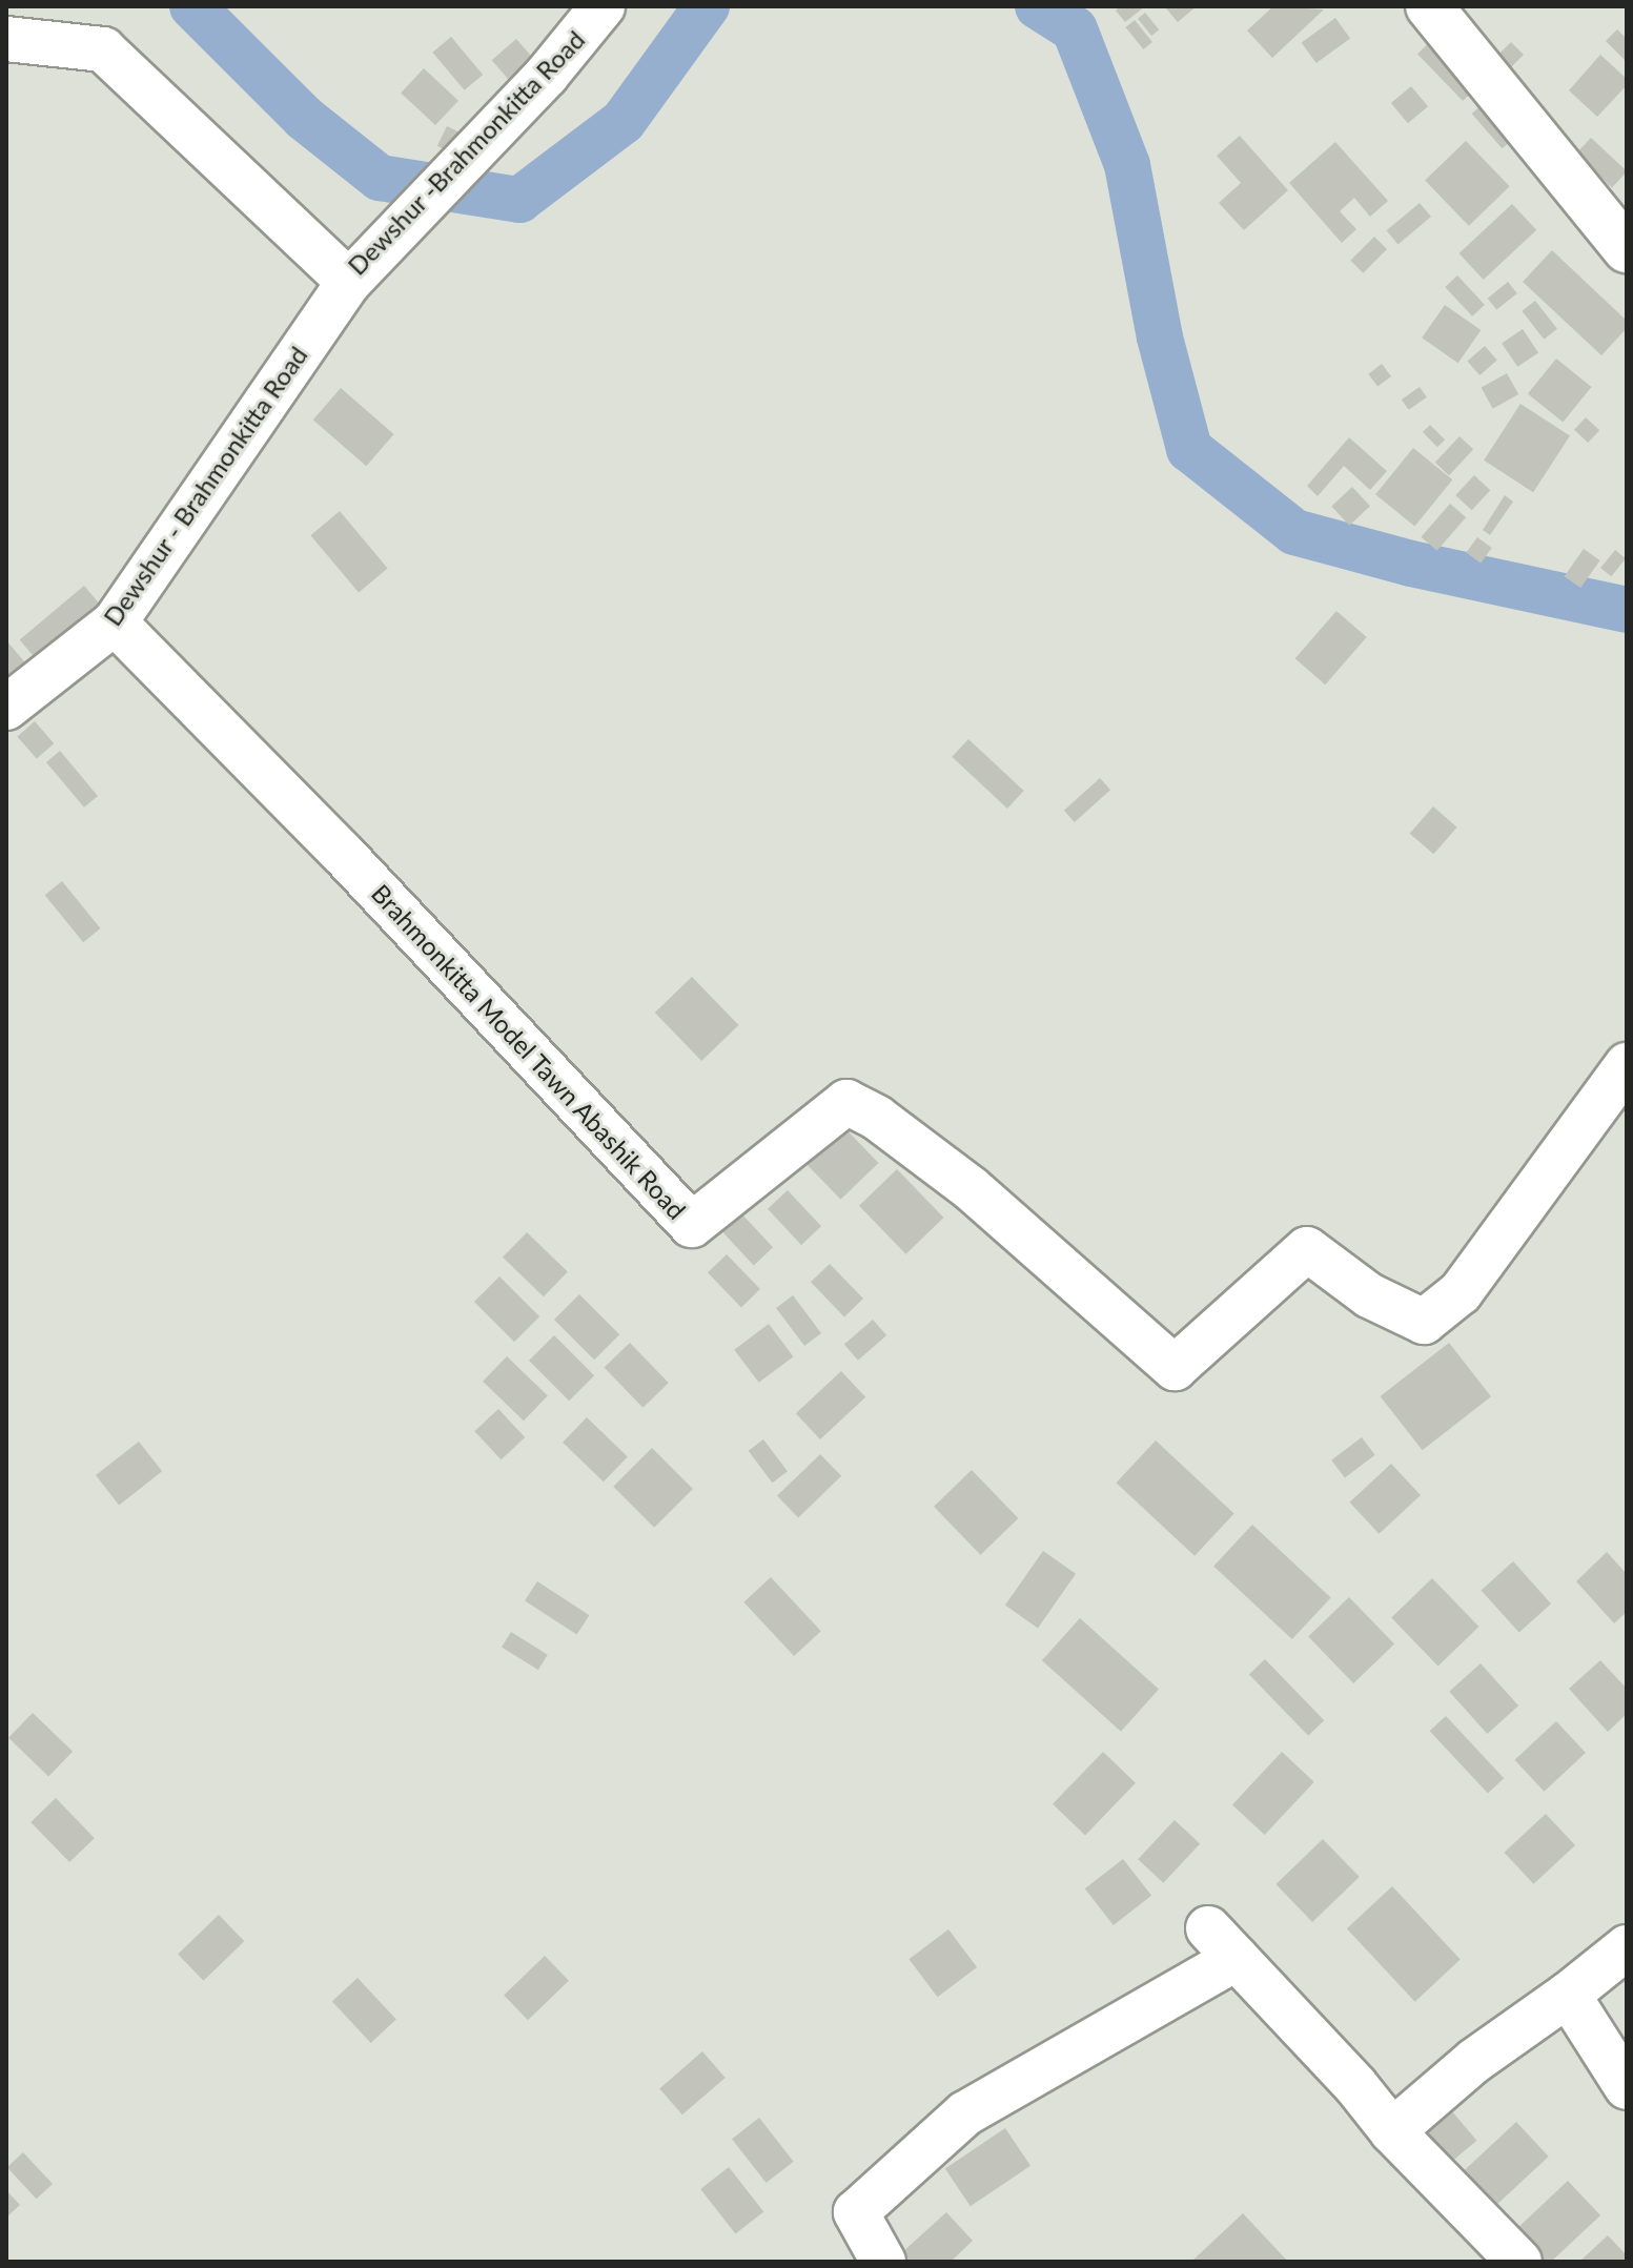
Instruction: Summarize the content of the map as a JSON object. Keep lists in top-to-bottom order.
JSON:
{
  "streets": {
    "street": ["Dewshur -Brahmonkitta Road", "Dewshur - Brahmonkitta Road", "Brahmonkitta Model Tawn Abashik Road"]
  },
  "crossings": [
    ["Dewshur -Brahmonkitta Road", "Dewshur - Brahmonkitta Road"],
    ["Dewshur - Brahmonkitta Road", "Brahmonkitta Model Tawn Abashik Road"]
  ]
}
